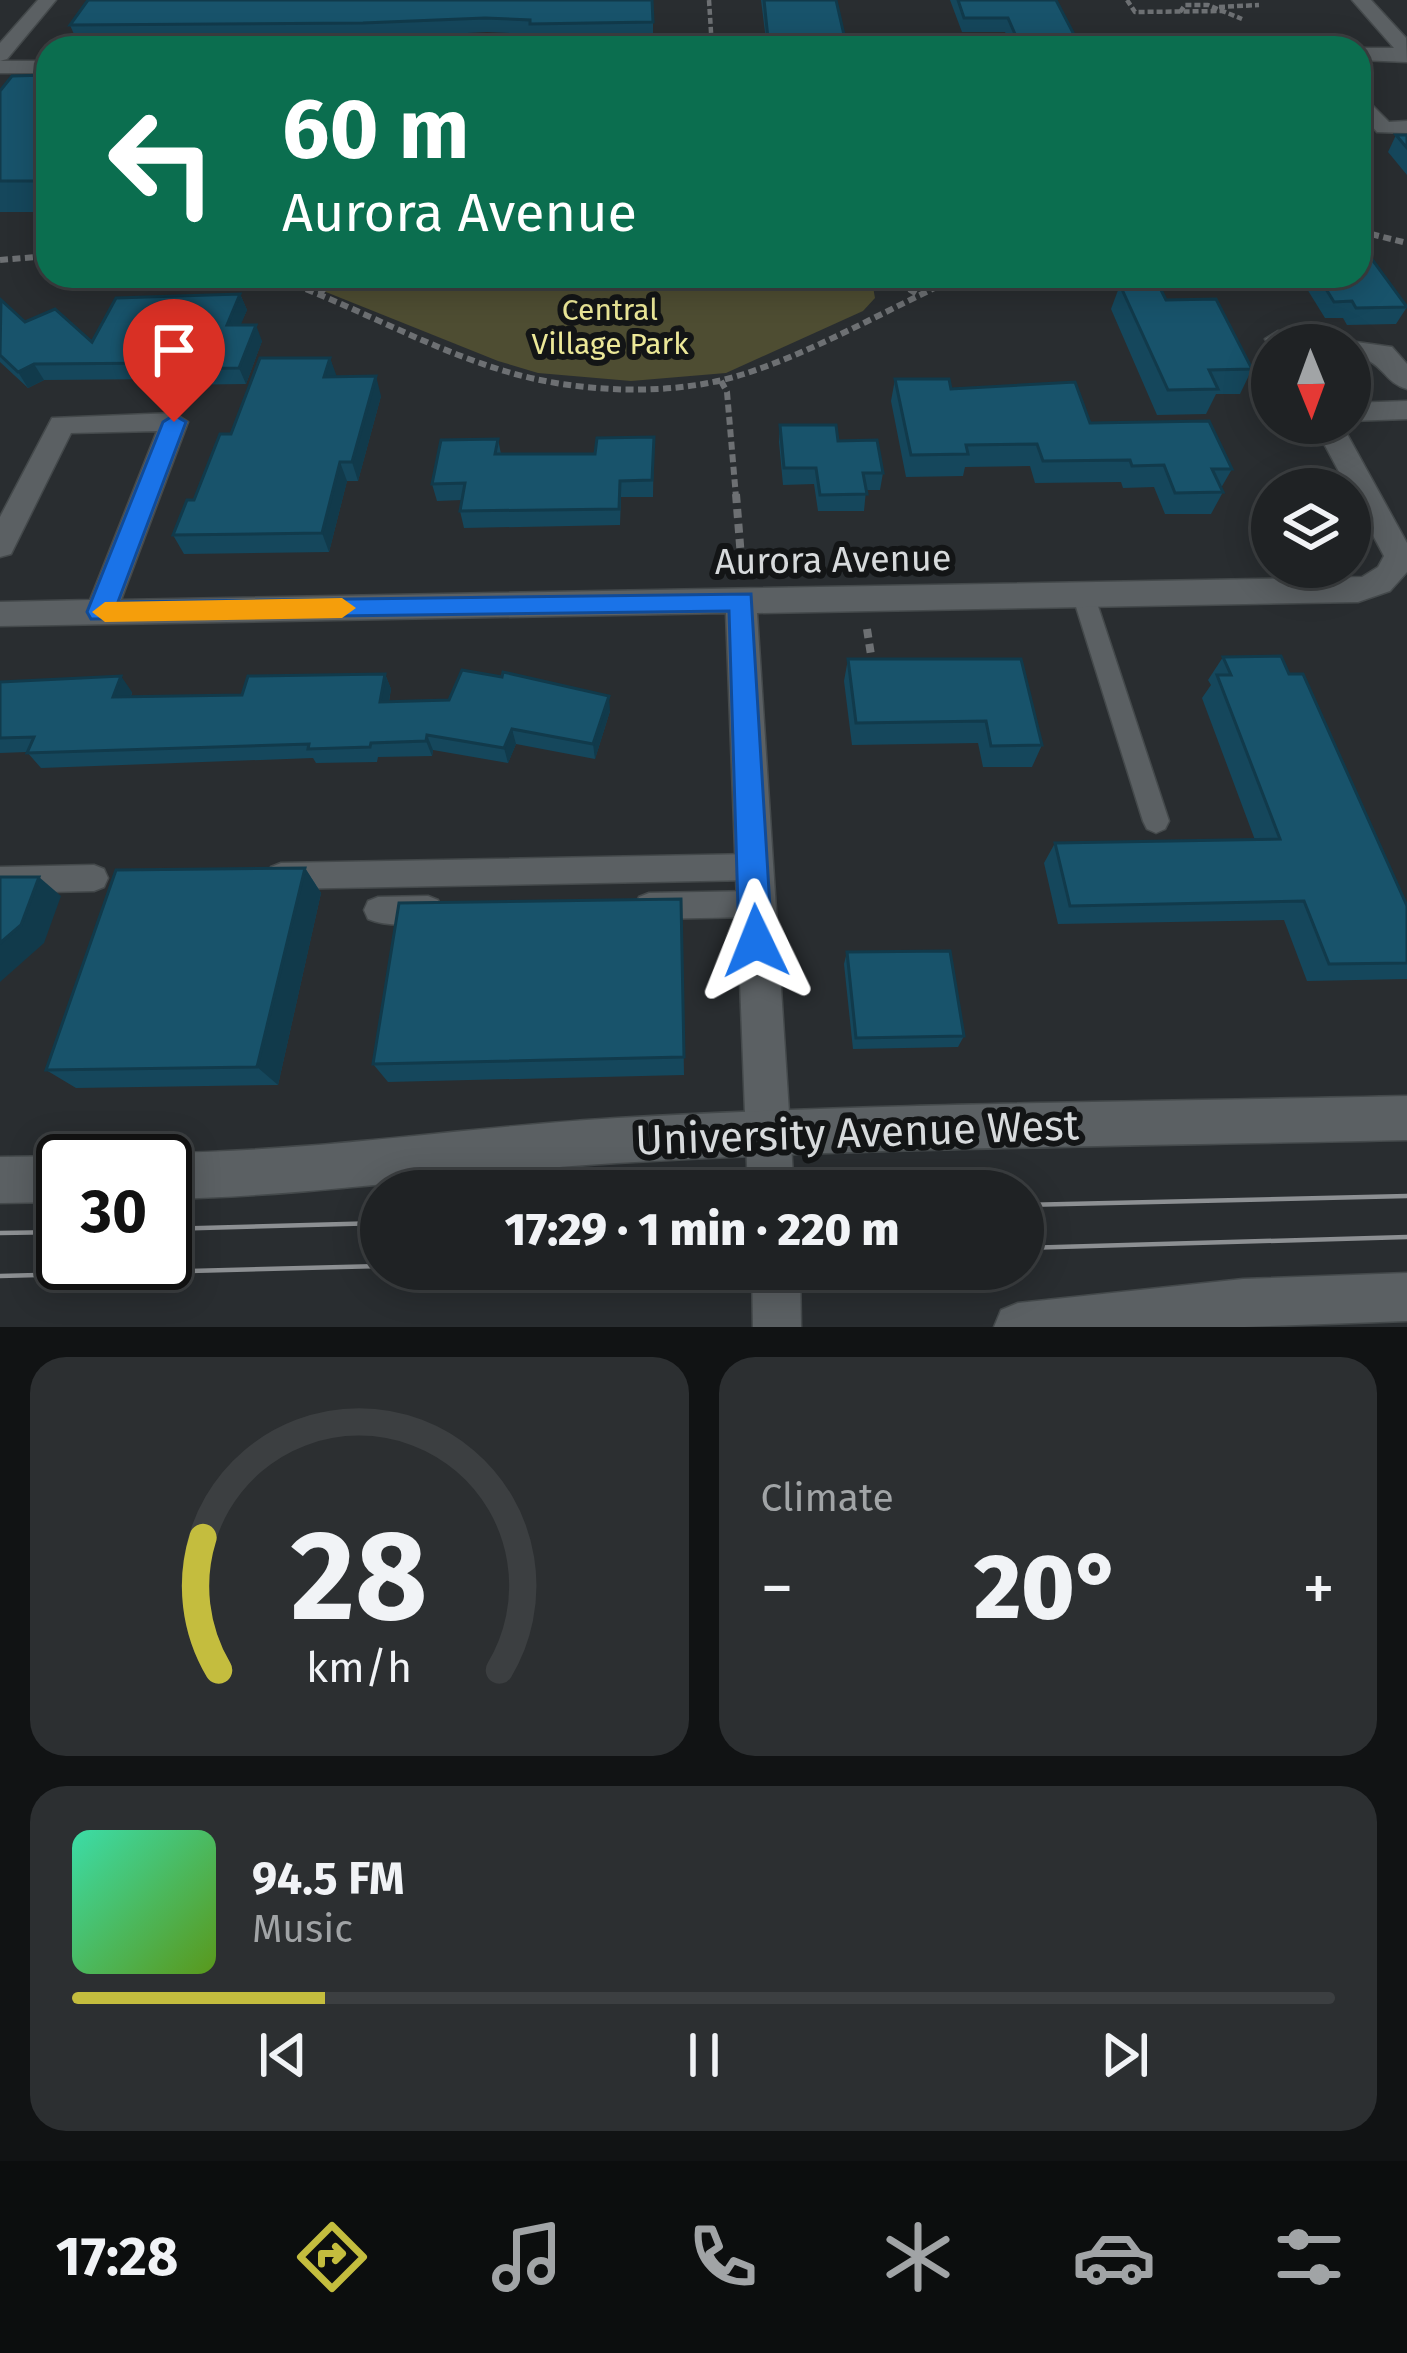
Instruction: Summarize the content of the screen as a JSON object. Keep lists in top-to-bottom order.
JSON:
{
  "streets": {
    "street": ["Aurora Avenue", "University Avenue West"]
  },
  "parks": ["Central Village Park"],
  "north": "bottom",
  "page": {
    "turn": ["60 m", "Aurora Avenue"],
    "limit": "30",
    "trip": "17:29 · 1 min · 220 m",
    "tile": "Climate",
    "heat": ["−", "20°", "+"],
    "song": ["94.5 FM", "Music"],
    "tabs": "17:28",
    "gauge": ["28", "km/h"]
  }
}
